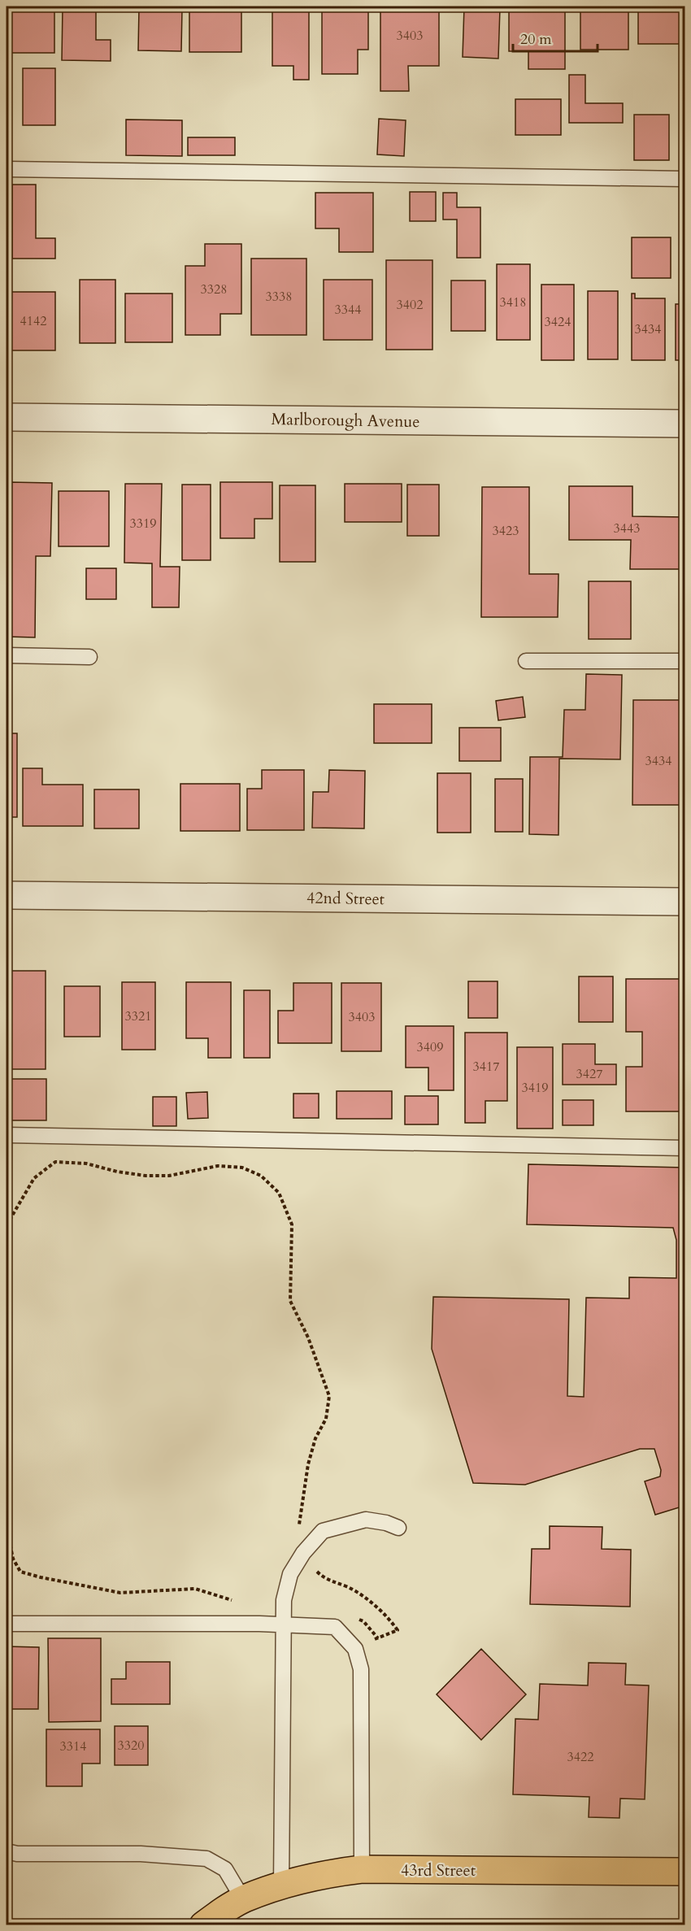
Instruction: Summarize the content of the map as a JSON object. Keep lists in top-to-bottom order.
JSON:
{
  "streets": {
    "main road": ["43rd Street"],
    "street": ["Marlborough Avenue", "42nd Street"]
  },
  "house_numbers": [
    "3403",
    "3328",
    "3338",
    "3418",
    "3402",
    "3344",
    "4142",
    "3424",
    "3434",
    "3319",
    "3443",
    "3423",
    "3434",
    "3321",
    "3403",
    "3409",
    "3417",
    "3427",
    "3419",
    "3320",
    "3314",
    "3422"
  ],
  "scale_bar": "20 m"
}
